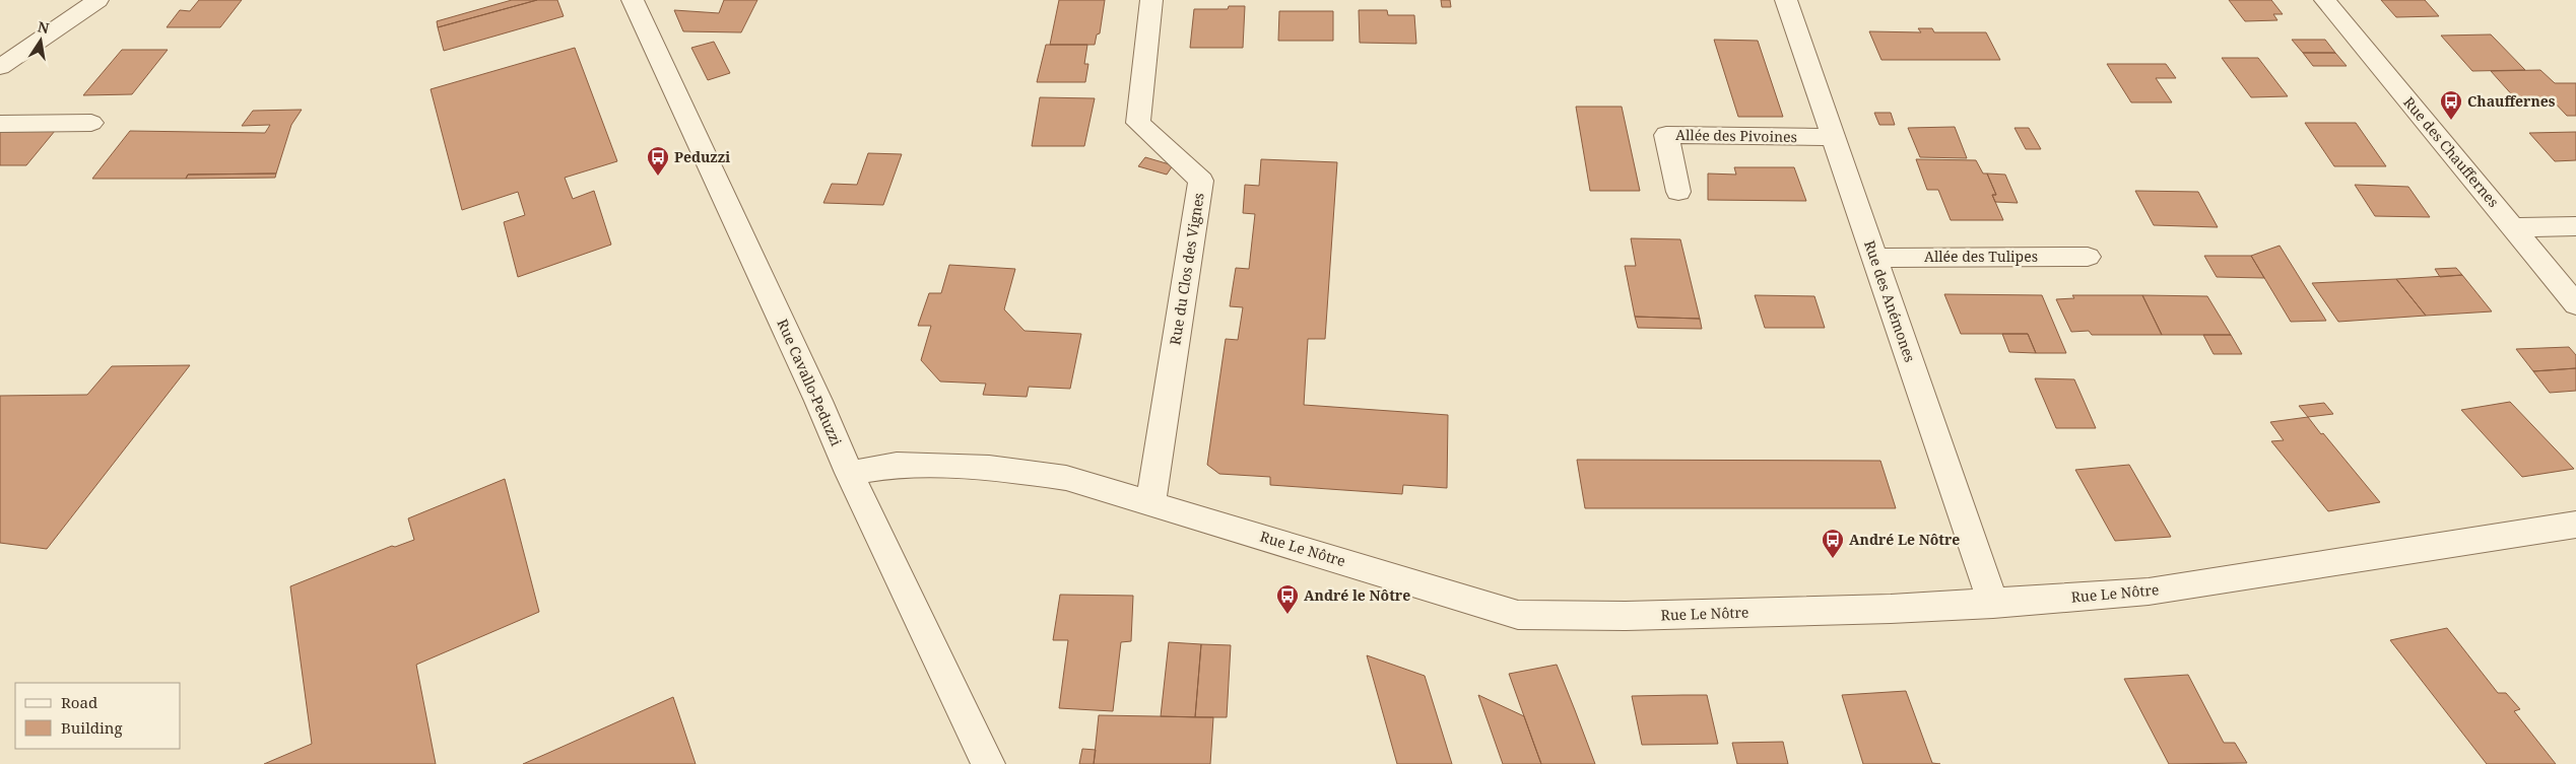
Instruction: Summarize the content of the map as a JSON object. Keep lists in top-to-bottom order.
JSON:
{
  "streets": {
    "street": [
      "Allée des Pivoines",
      "Rue des Chauffernes",
      "Allée des Tulipes",
      "Rue du Clos des Vignes",
      "Rue des Anémones",
      "Rue Cavallo-Peduzzi",
      "Rue Le Nôtre"
    ]
  },
  "crossings": [
    ["Allée des Pivoines", "Rue des Anémones"],
    ["Allée des Tulipes", "Rue des Anémones"],
    ["Rue du Clos des Vignes", "Rue Le Nôtre"],
    ["Rue des Anémones", "Rue Le Nôtre"],
    ["Rue Cavallo-Peduzzi", "Rue Le Nôtre"]
  ],
  "places": {
    "bus stop": [
      "Chauffernes",
      "Peduzzi",
      "André Le Nôtre",
      "André le Nôtre"
    ]
  },
  "legend": ["Road", "Building"],
  "north": "top"
}
